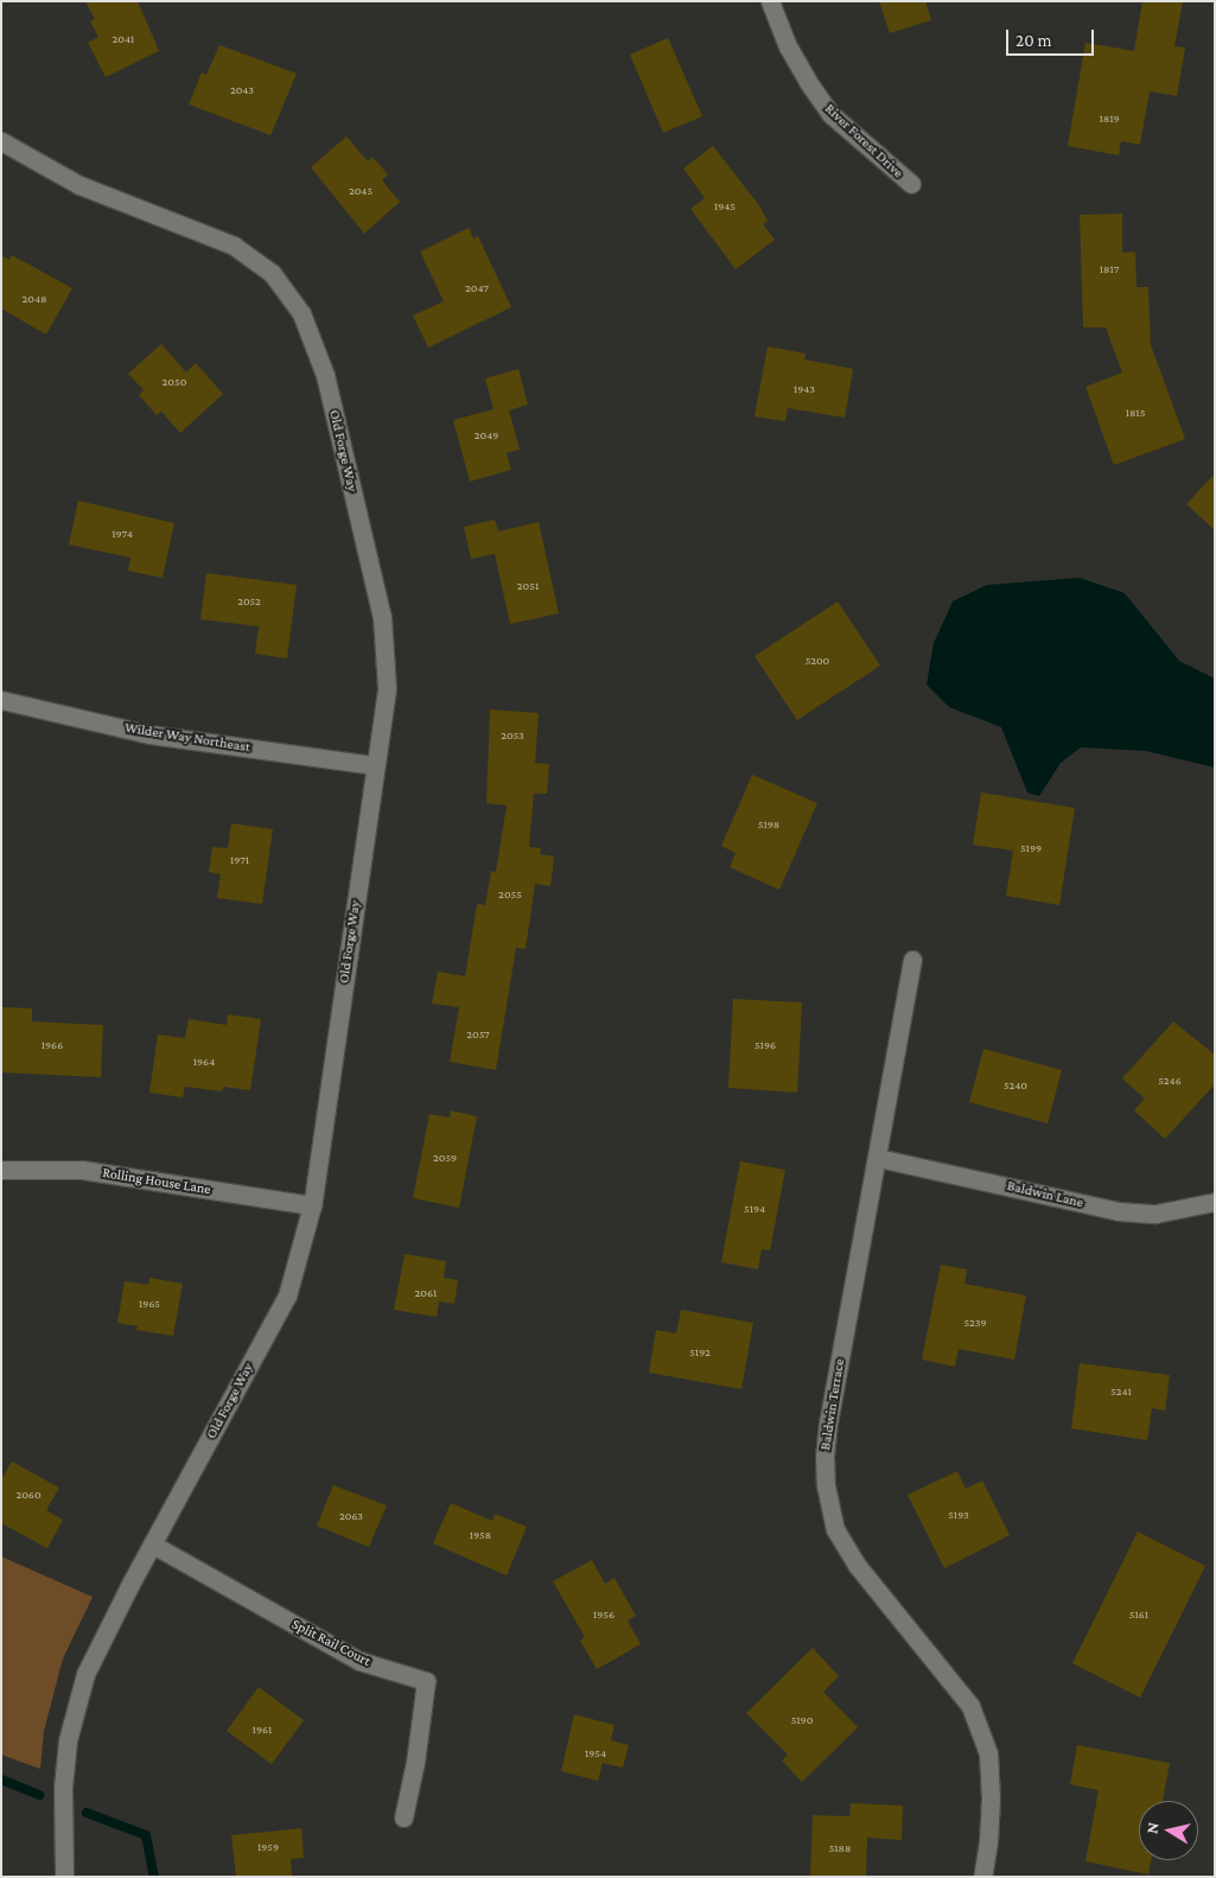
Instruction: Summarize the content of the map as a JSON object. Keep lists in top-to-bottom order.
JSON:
{
  "streets": {
    "street": [
      "River Forest Drive",
      "Old Forge Way",
      "Wilder Way Northeast",
      "Rolling House Lane",
      "Baldwin Lane",
      "Baldwin Terrace",
      "Split Rail Court"
    ]
  },
  "crossings": [
    ["Old Forge Way", "Wilder Way Northeast"],
    ["Old Forge Way", "Rolling House Lane"],
    ["Old Forge Way", "Split Rail Court"],
    ["Baldwin Lane", "Baldwin Terrace"]
  ],
  "house_numbers": [
    "2041",
    "2043",
    "1819",
    "2045",
    "1945",
    "1817",
    "2047",
    "2048",
    "2050",
    "1943",
    "1815",
    "2049",
    "1974",
    "2051",
    "2052",
    "5200",
    "2053",
    "5198",
    "5199",
    "1971",
    "2055",
    "2057",
    "1966",
    "5196",
    "1964",
    "5246",
    "5240",
    "2059",
    "5194",
    "2061",
    "1965",
    "5239",
    "5192",
    "5241",
    "2060",
    "5193",
    "2063",
    "1958",
    "1956",
    "5161",
    "5190",
    "1961",
    "1954",
    "1959",
    "5188"
  ],
  "scale_bar": "20 m",
  "north": "left"
}
